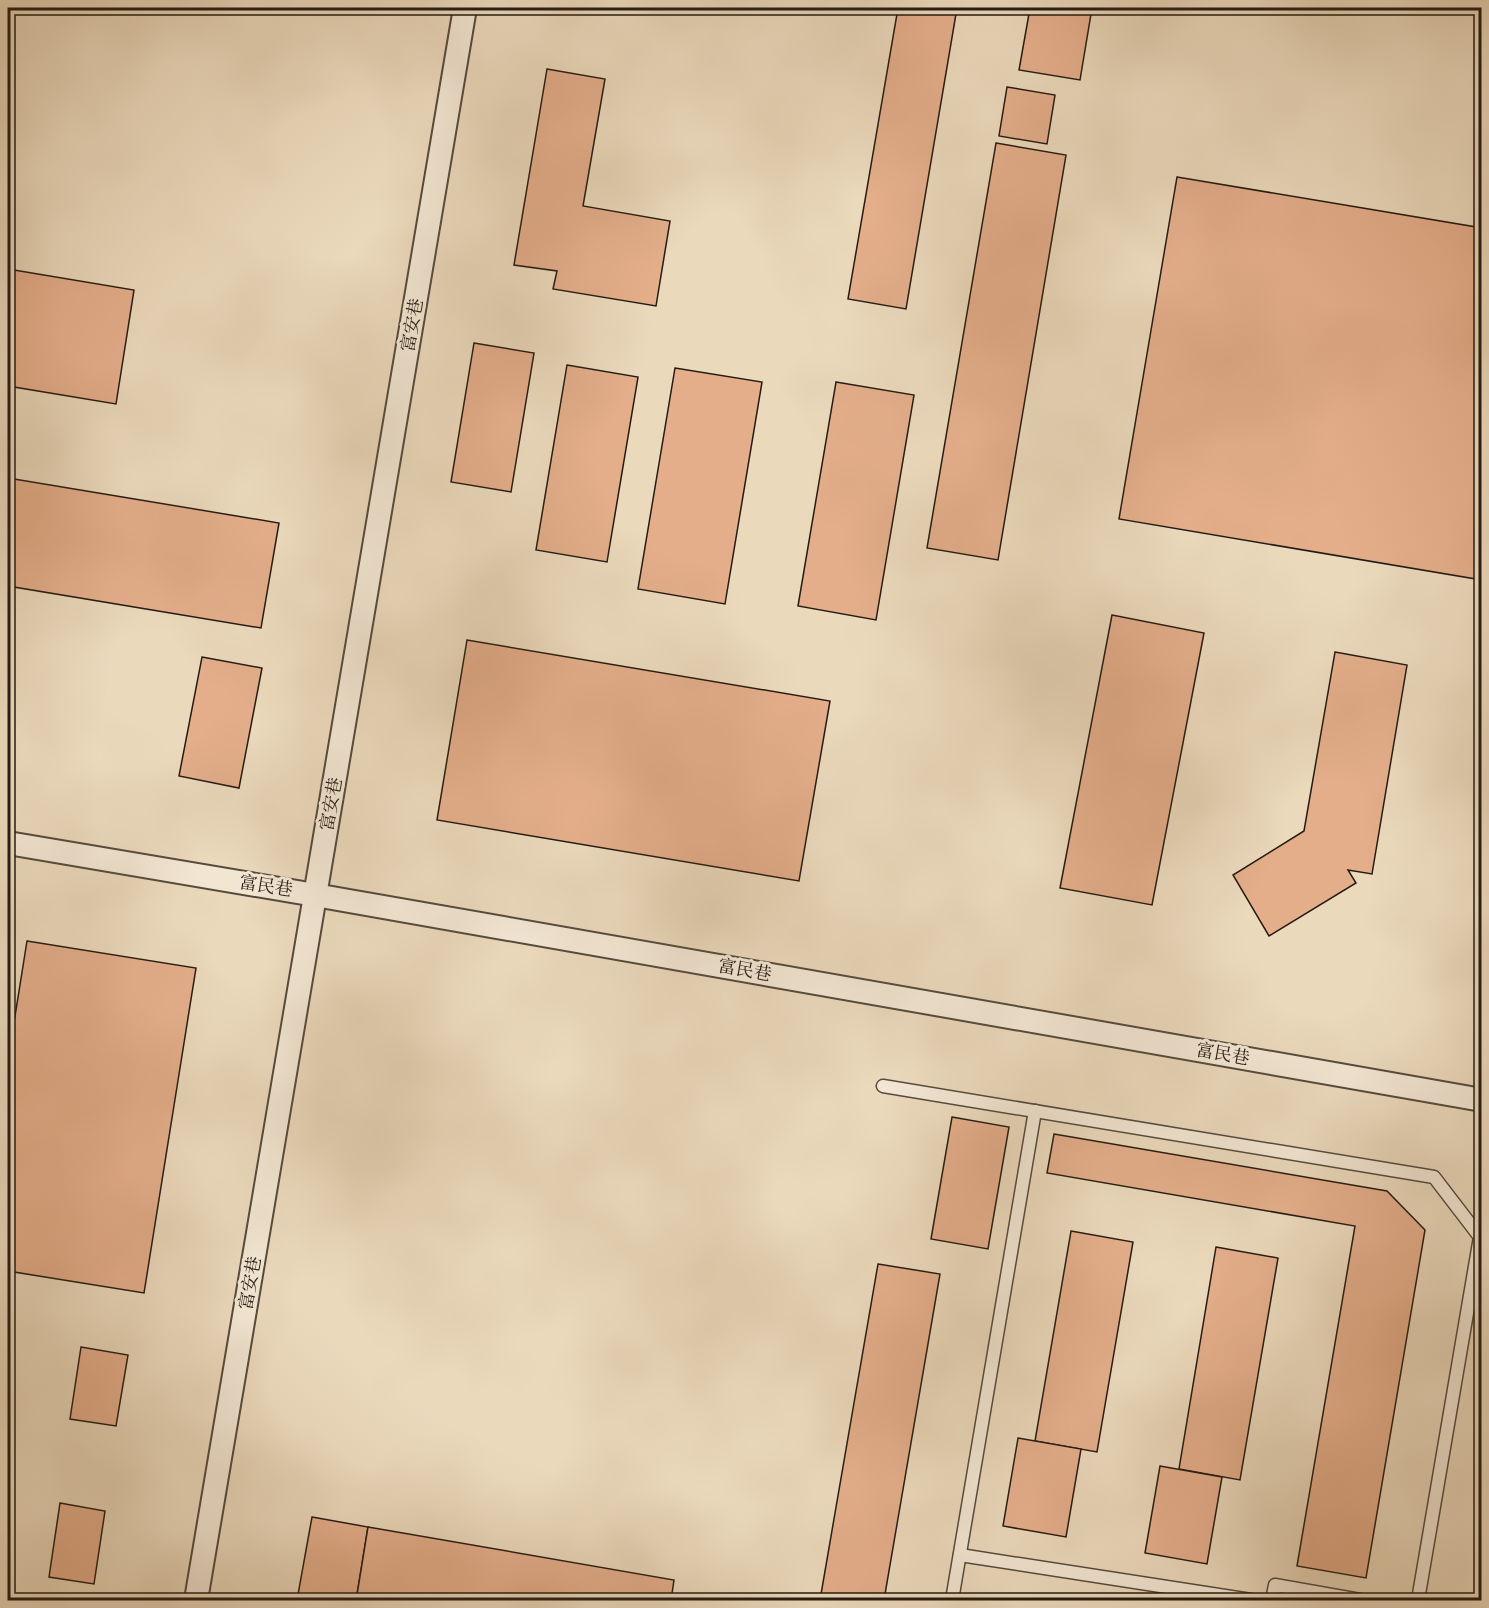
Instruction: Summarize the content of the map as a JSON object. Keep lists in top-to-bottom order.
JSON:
{
  "streets": {
    "street": ["富安巷", "富民巷"]
  },
  "crossings": [
    ["富安巷", "富民巷"]
  ]
}
